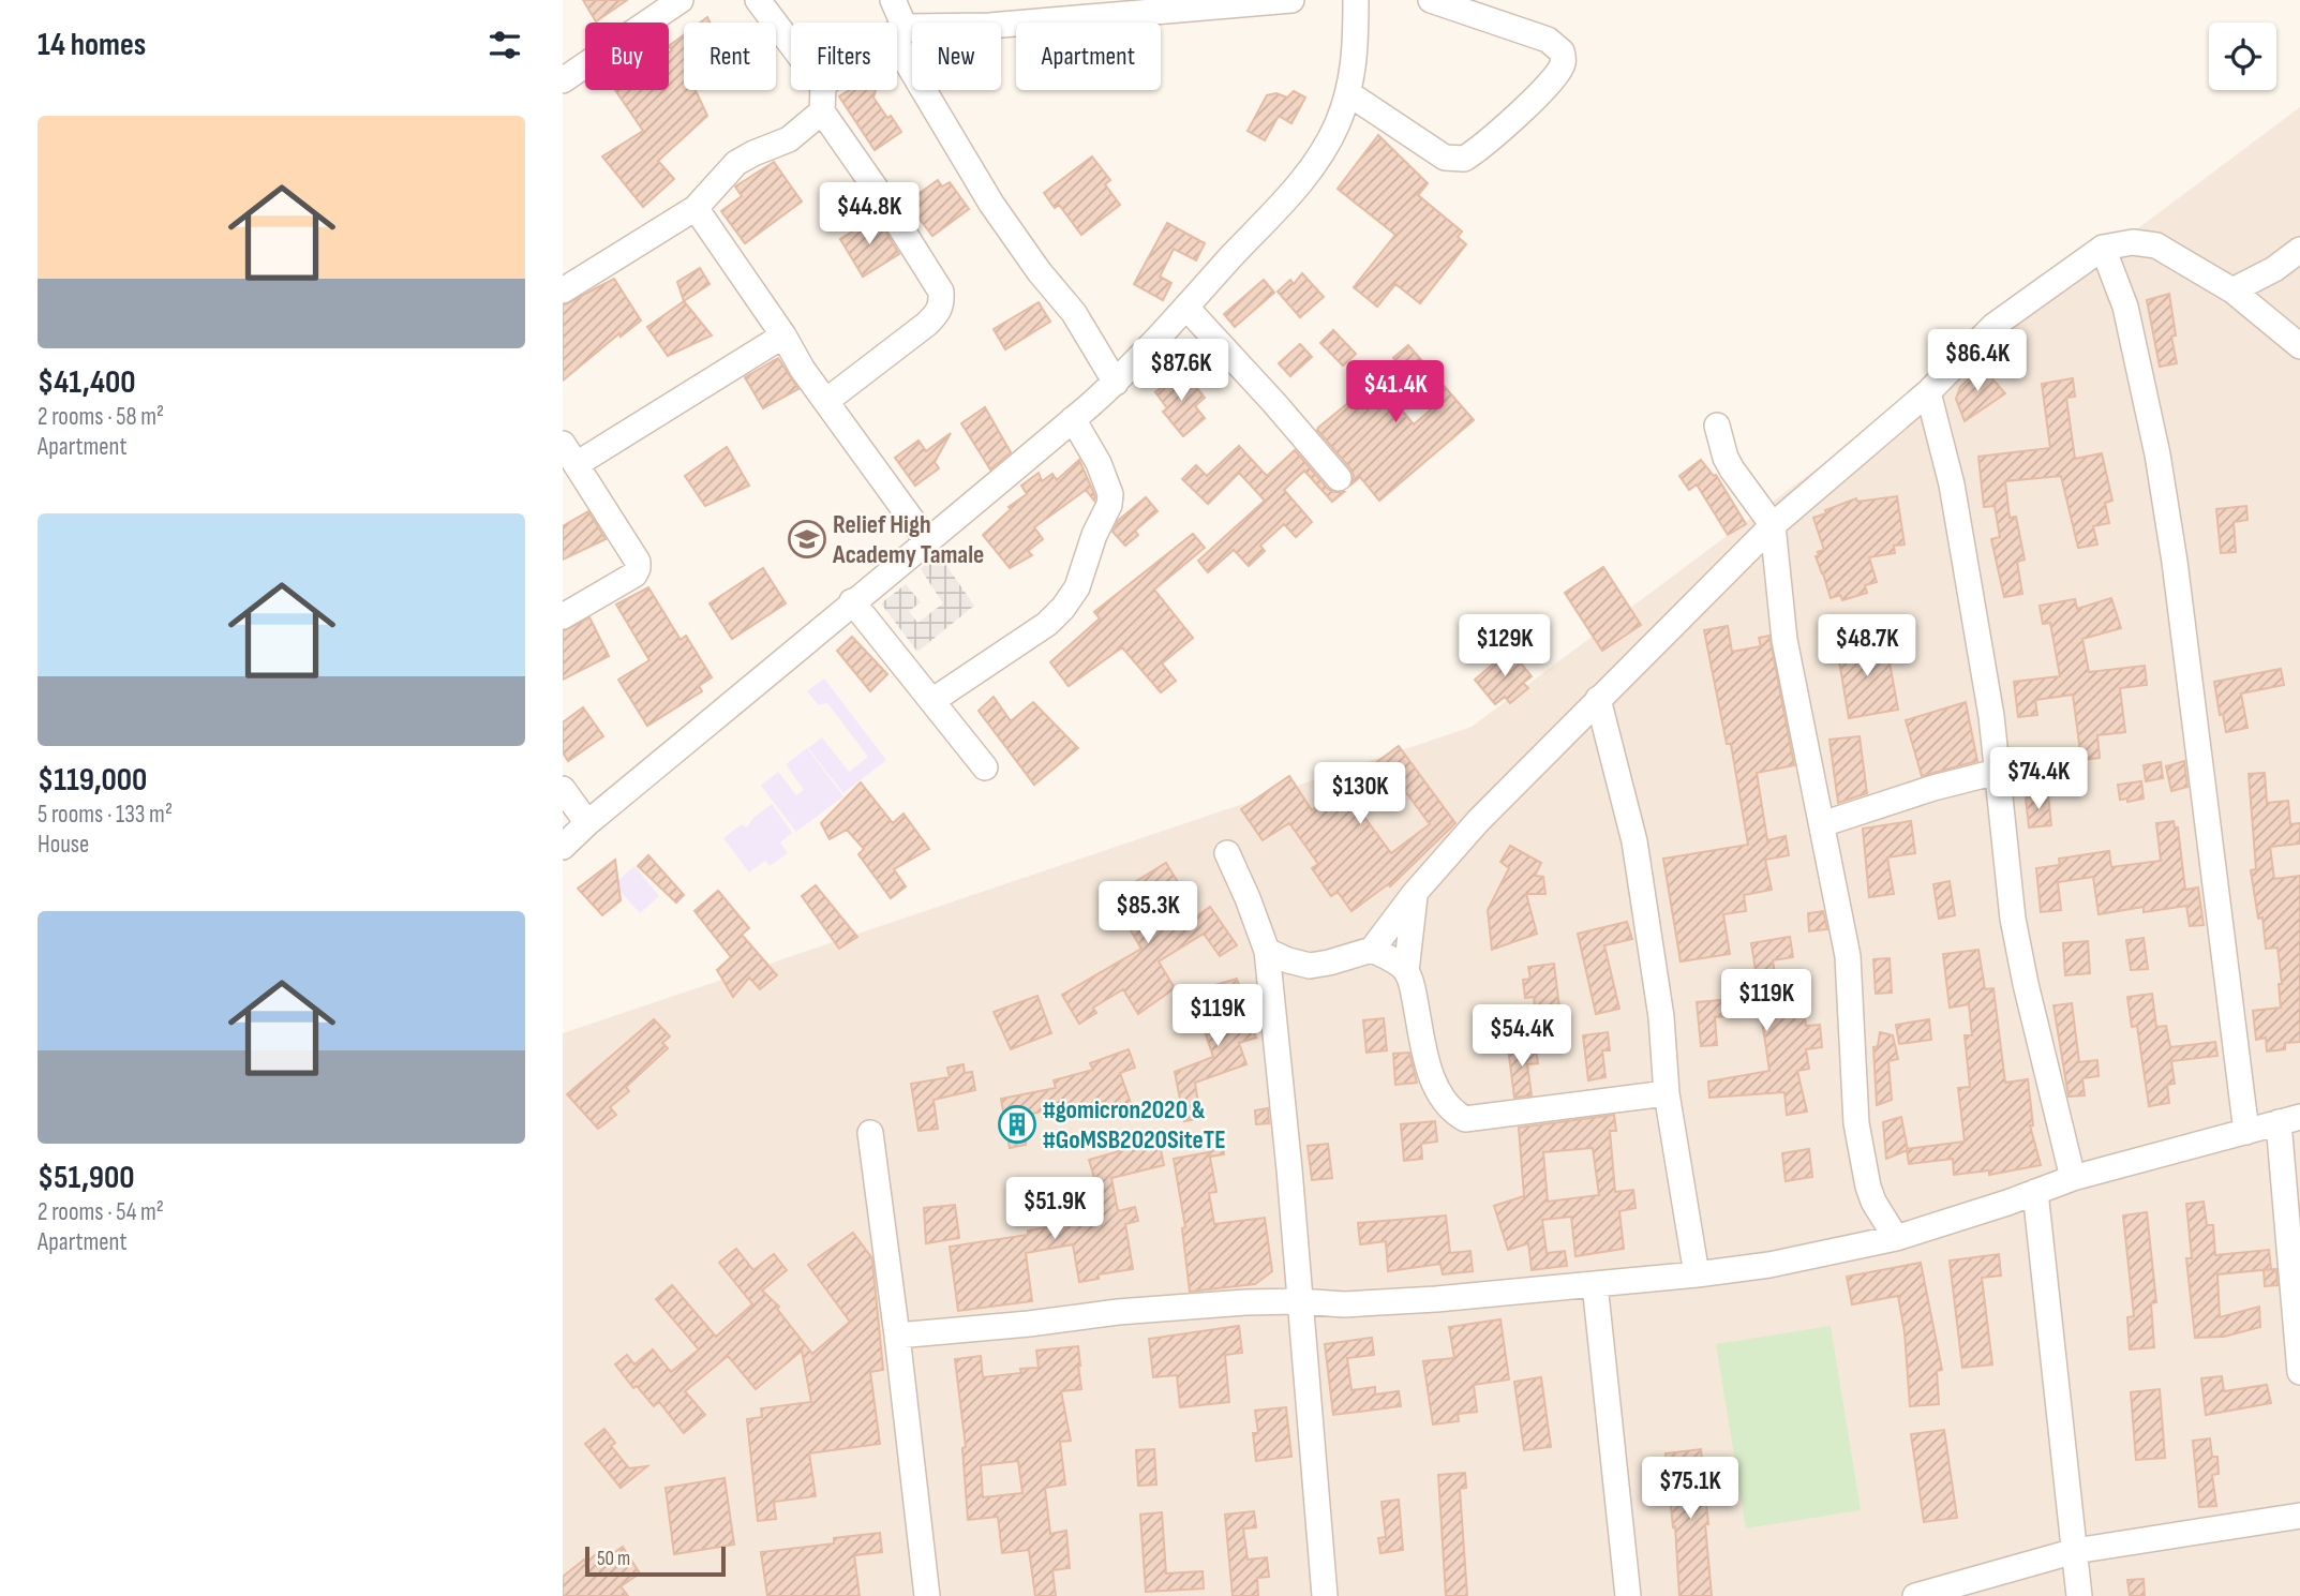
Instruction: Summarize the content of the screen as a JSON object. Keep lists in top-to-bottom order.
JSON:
{
  "places": {
    "school or university": ["Relief High Academy Tamale"],
    "building": ["#gomicron2020 & #GoMSB2020SiteTE"]
  },
  "scale_bar": "50 m",
  "page": {
    "heading": "14 homes",
    "chip": [
      "Buy",
      "Rent",
      "Filters",
      "New",
      "Apartment"
    ],
    "list": [
      {
        "name": "$41,400",
        "note": "2 rooms · 58 m² · Apartment"
      },
      {
        "name": "$119,000",
        "note": "5 rooms · 133 m² · House"
      },
      {
        "name": "$51,900",
        "note": "2 rooms · 54 m² · Apartment"
      }
    ],
    "price": [
      "$44.8K",
      "$86.4K",
      "$87.6K",
      "$41.4K",
      "$129K",
      "$48.7K",
      "$74.4K",
      "$130K",
      "$85.3K",
      "$119K",
      "$119K",
      "$54.4K",
      "$51.9K",
      "$75.1K"
    ],
    "scale": "50 m"
  }
}
